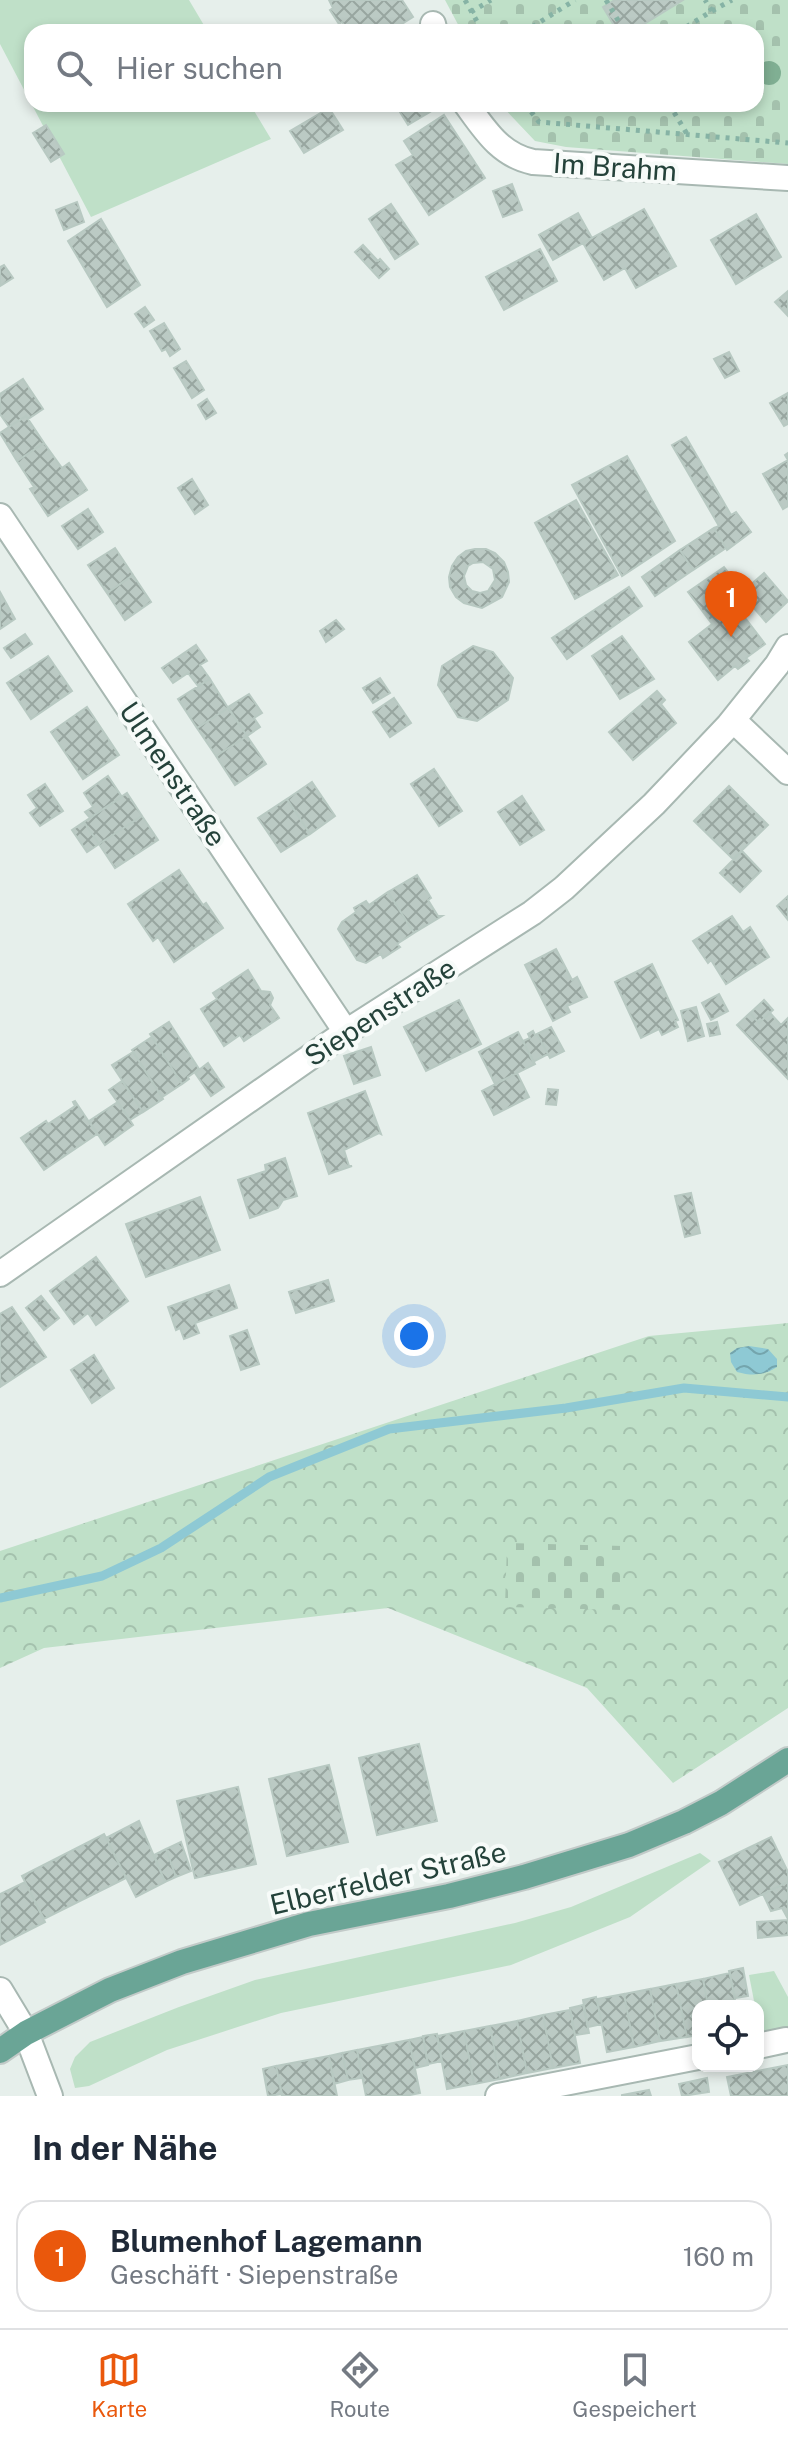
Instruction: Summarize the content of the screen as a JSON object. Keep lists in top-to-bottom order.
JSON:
{
  "streets": {
    "main road": ["Elberfelder Straße"],
    "street": ["Im Brahm", "Ulmenstraße", "Siepenstraße"]
  },
  "crossings": [
    ["Ulmenstraße", "Siepenstraße"]
  ],
  "page": {
    "search": "Hier suchen",
    "pins": "1",
    "heading": "In der Nähe",
    "list": [
      {
        "mark": "1",
        "name": "Blumenhof Lagemann",
        "note": "Geschäft · Siepenstraße",
        "value": "160 m"
      }
    ],
    "nav": ["Karte", "Route", "Gespeichert"]
  }
}
